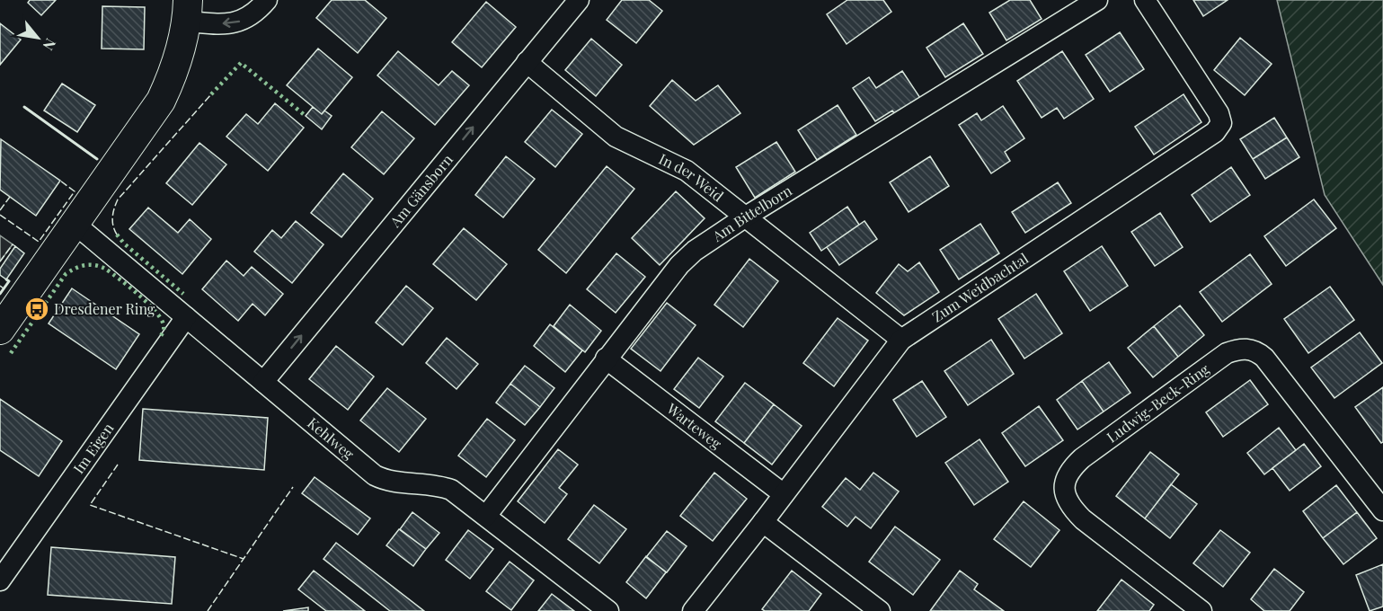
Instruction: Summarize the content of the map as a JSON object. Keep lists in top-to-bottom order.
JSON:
{
  "streets": {
    "street": [
      "In der Weid",
      "Am Gänsborn",
      "Am Bittelborn",
      "Zum Weidbachtal",
      "Ludwig-Beck-Ring",
      "Warteweg",
      "Kehlweg",
      "Im Eigen"
    ]
  },
  "crossings": [
    ["In der Weid", "Am Gänsborn"],
    ["In der Weid", "Am Bittelborn"],
    ["In der Weid", "Zum Weidbachtal"],
    ["Am Gänsborn", "Kehlweg"],
    ["Am Bittelborn", "Warteweg"],
    ["Am Bittelborn", "Kehlweg"],
    ["Zum Weidbachtal", "Warteweg"],
    ["Kehlweg", "Im Eigen"]
  ],
  "one_way": ["Am Gänsborn"],
  "places": {
    "bus stop": ["Dresdener Ring"]
  },
  "north": "bottom right"
}
